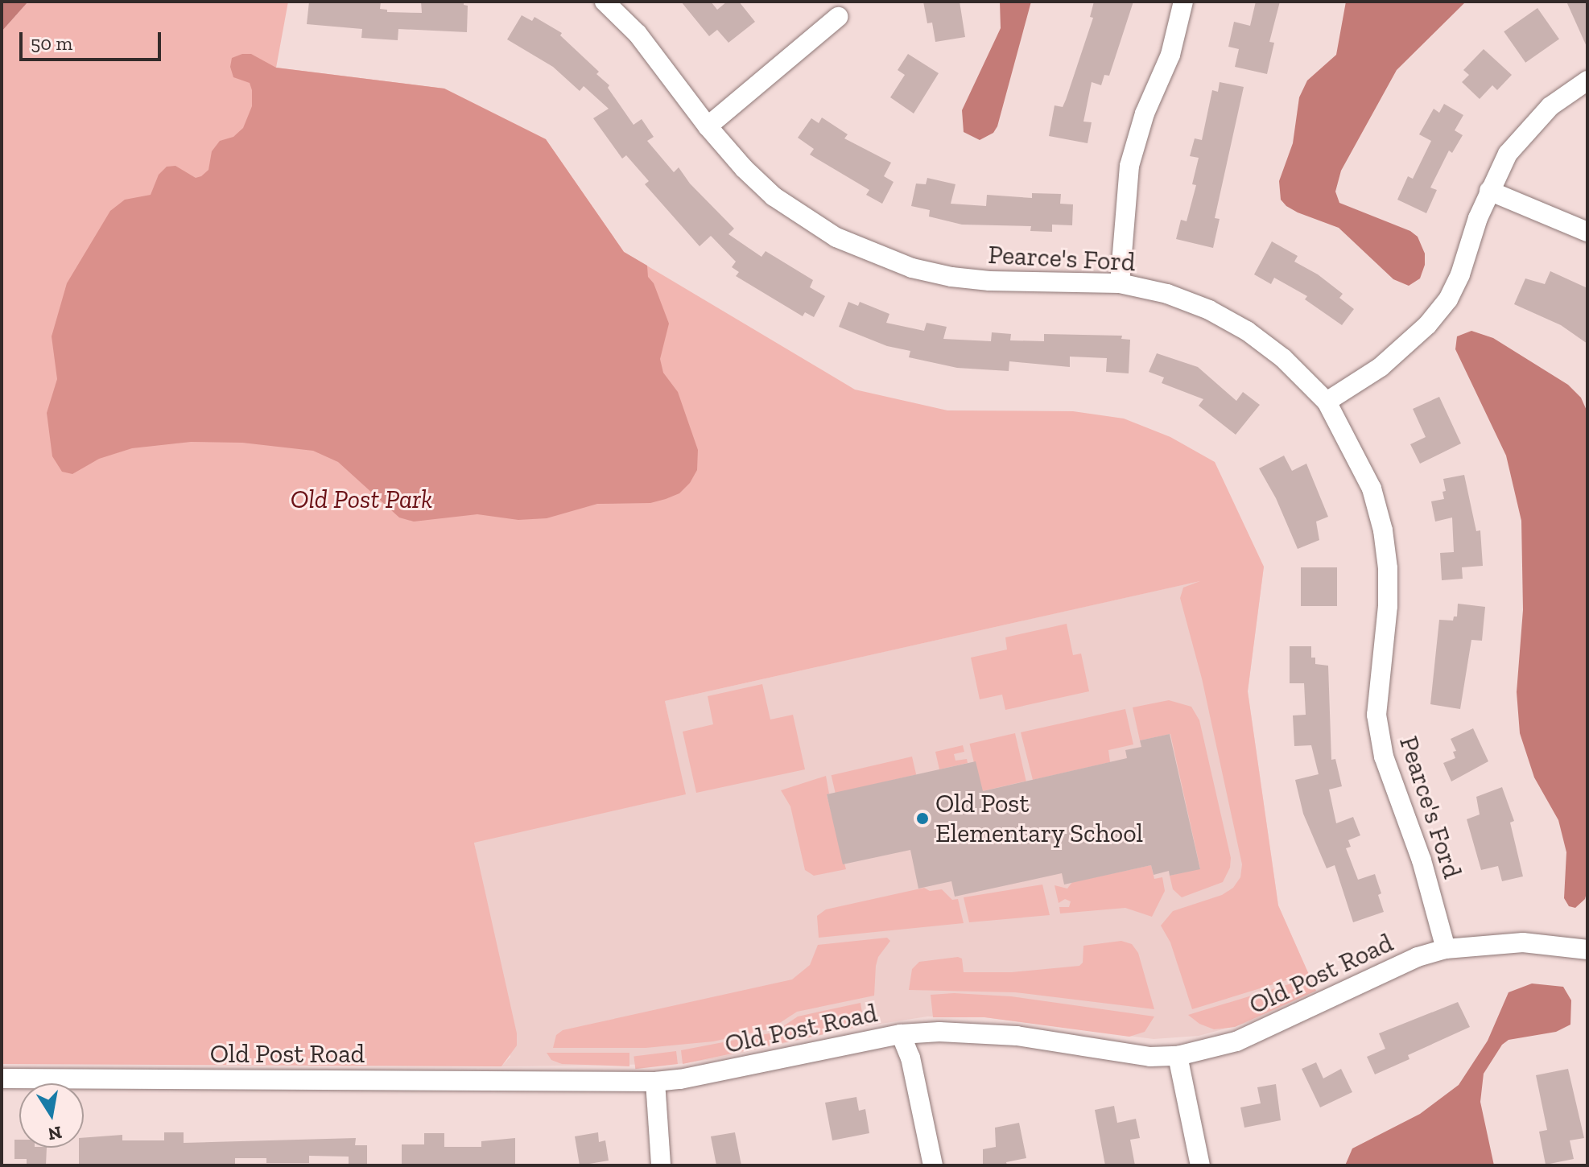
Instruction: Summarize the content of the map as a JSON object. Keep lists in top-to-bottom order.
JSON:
{
  "streets": {
    "street": ["Pearce's Ford", "Old Post Road"]
  },
  "crossings": [
    ["Pearce's Ford", "Old Post Road"]
  ],
  "parks": ["Old Post Park"],
  "places": ["Old Post Elementary School"],
  "scale_bar": "50 m",
  "north": "bottom"
}
